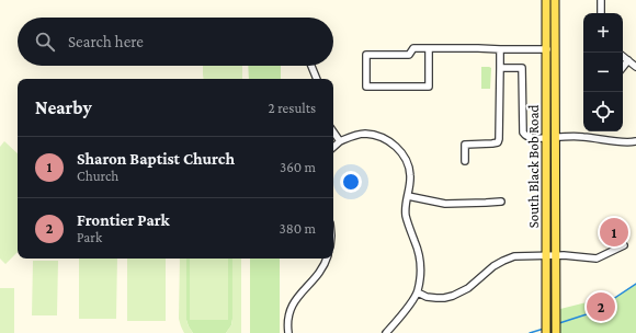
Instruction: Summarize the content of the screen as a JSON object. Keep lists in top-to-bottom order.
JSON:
{
  "streets": {
    "main road": ["South Black Bob Road"]
  },
  "page": {
    "map_buttons": ["+", "−"],
    "search": "Search here",
    "heading": ["Nearby", "2 results"],
    "list": [
      {
        "mark": "1",
        "name": "Sharon Baptist Church",
        "note": "Church",
        "value": "360 m"
      },
      {
        "mark": "2",
        "name": "Frontier Park",
        "note": "Park",
        "value": "380 m"
      }
    ],
    "pins": ["1", "2"]
  }
}
